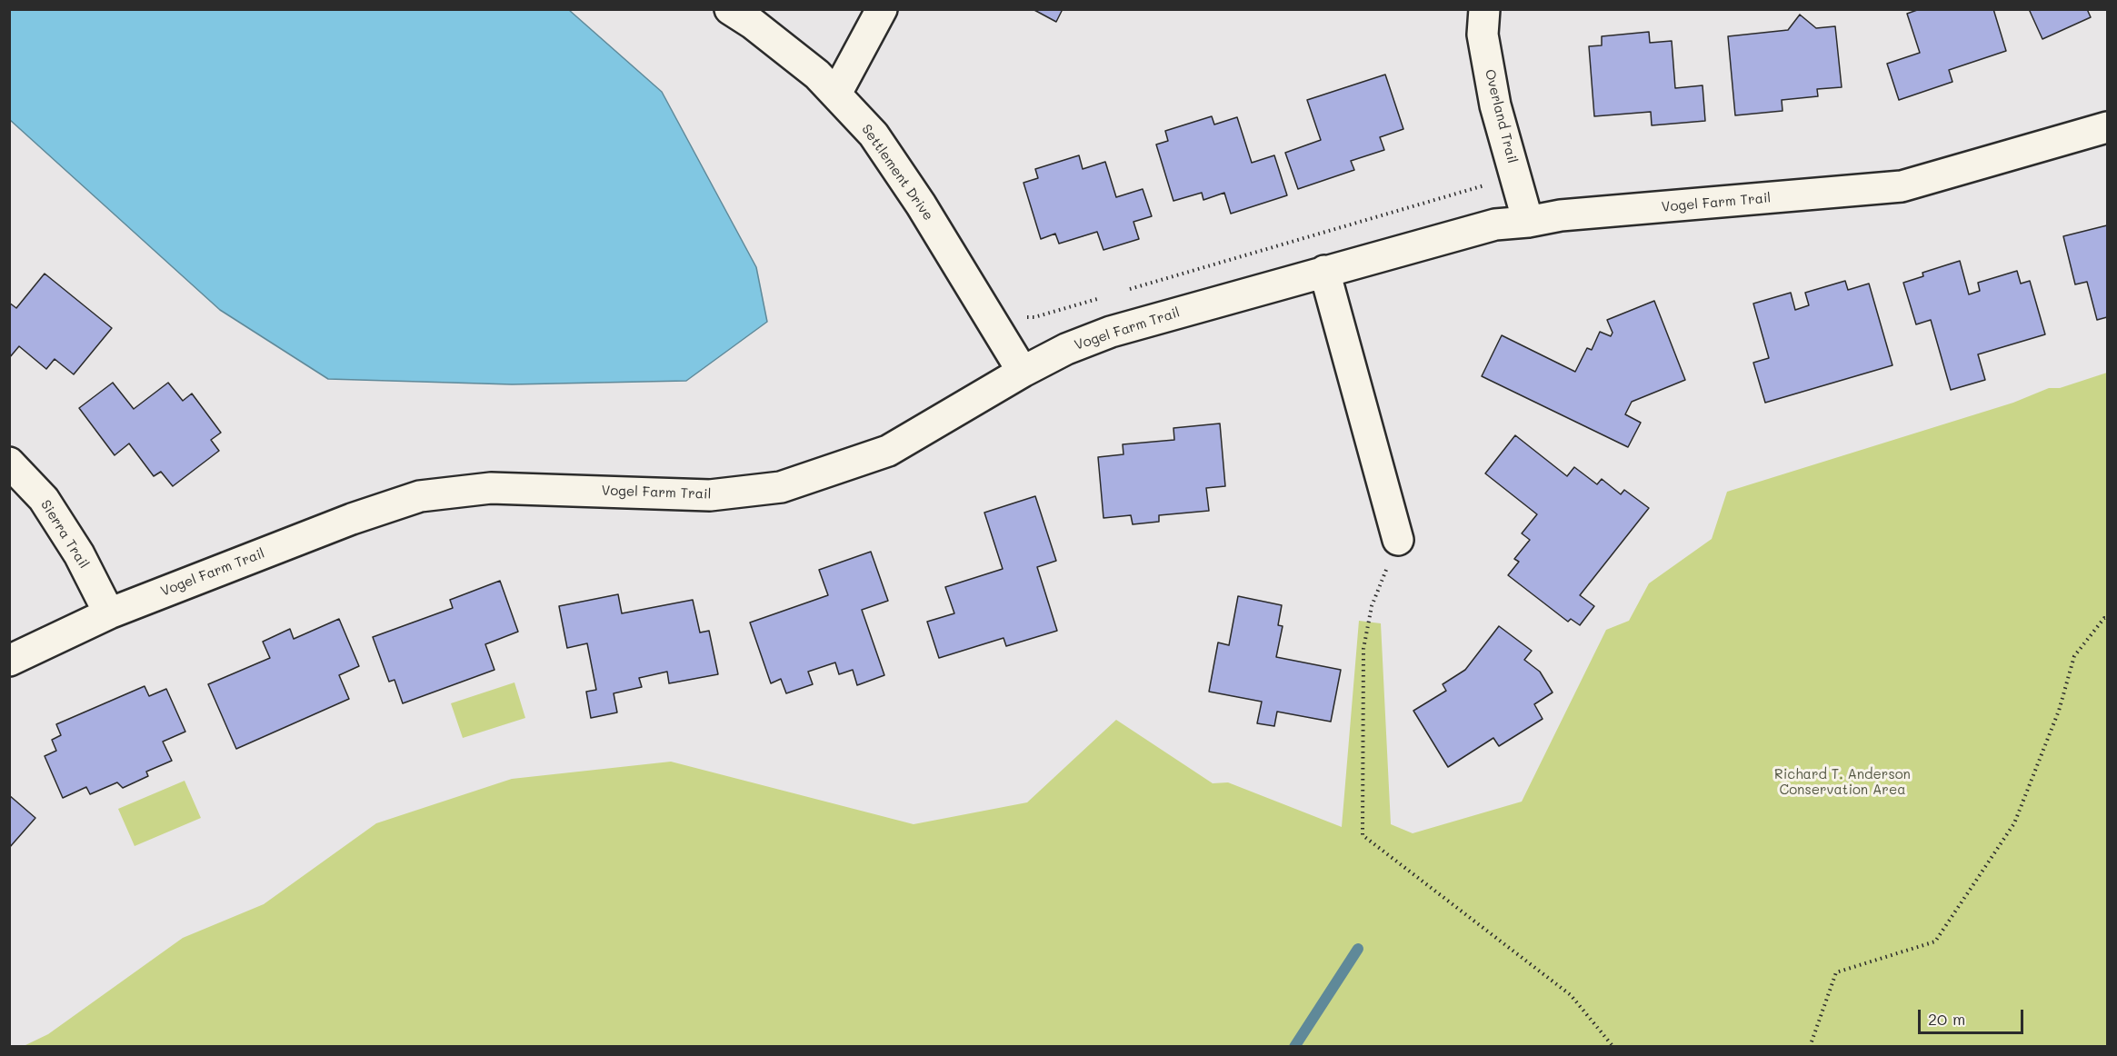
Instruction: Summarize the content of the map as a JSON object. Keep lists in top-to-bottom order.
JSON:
{
  "streets": {
    "street": [
      "Overland Trail",
      "Settlement Drive",
      "Vogel Farm Trail",
      "Sierra Trail"
    ]
  },
  "crossings": [
    ["Overland Trail", "Vogel Farm Trail"],
    ["Settlement Drive", "Vogel Farm Trail"],
    ["Vogel Farm Trail", "Sierra Trail"]
  ],
  "parks": ["Richard T. Anderson Conservation Area"],
  "scale_bar": "20 m"
}
